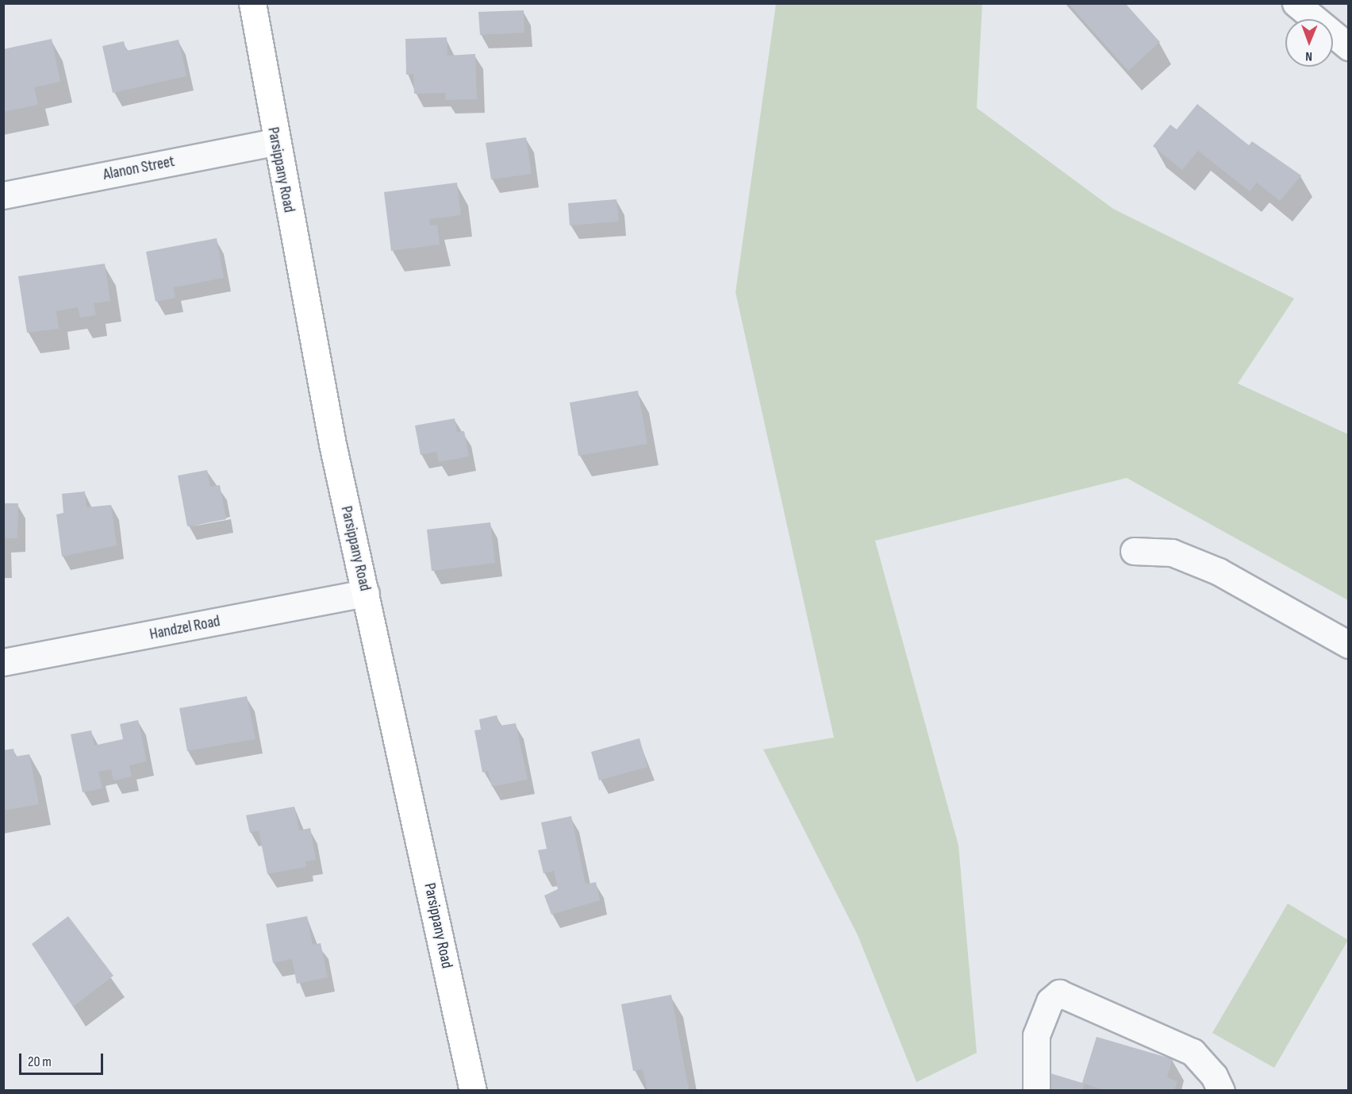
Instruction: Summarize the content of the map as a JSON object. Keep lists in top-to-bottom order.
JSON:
{
  "streets": {
    "main road": ["Parsippany Road"],
    "street": ["Alanon Street", "Handzel Road"]
  },
  "crossings": [
    ["Alanon Street", "Parsippany Road"],
    ["Parsippany Road", "Handzel Road"]
  ],
  "scale_bar": "20 m",
  "north": "bottom"
}
